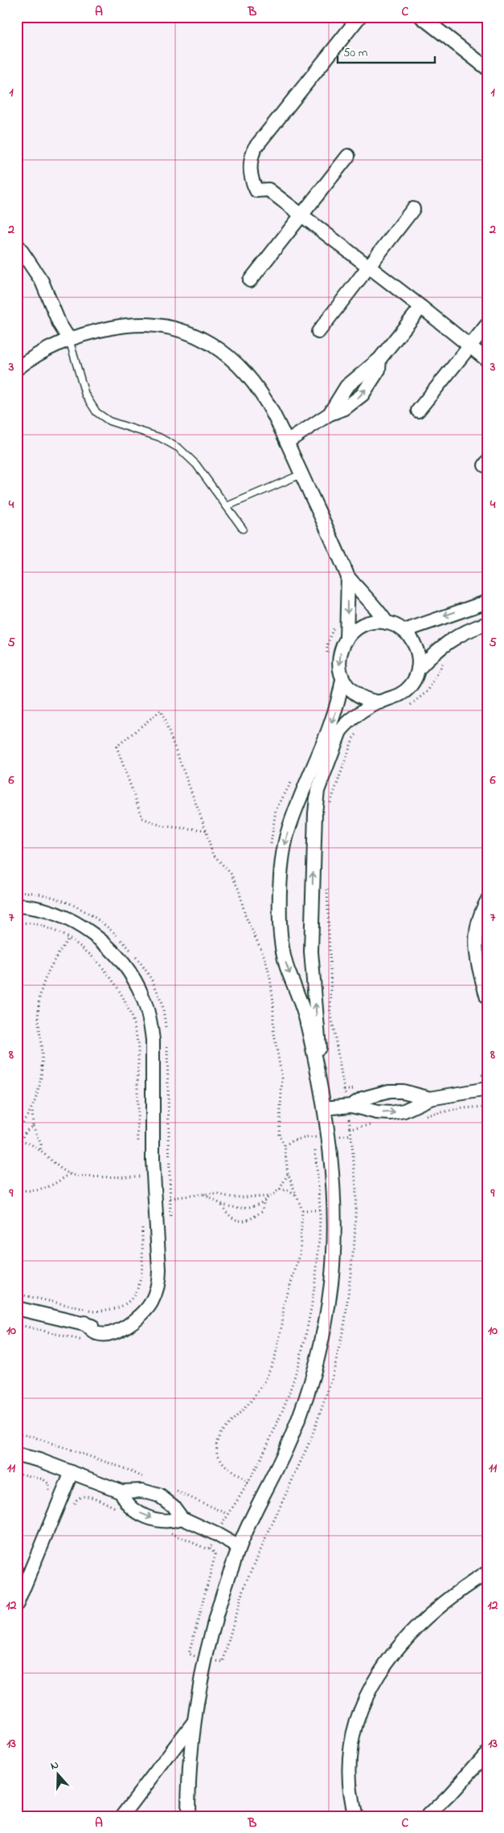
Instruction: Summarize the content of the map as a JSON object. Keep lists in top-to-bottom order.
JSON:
{
  "scale_bar": "50 m",
  "north": "top",
  "grid": {
    "columns": ["A", "B", "C"],
    "rows": [
      "1",
      "2",
      "3",
      "4",
      "5",
      "6",
      "7",
      "8",
      "9",
      "10",
      "11",
      "12",
      "13"
    ]
  }
}
